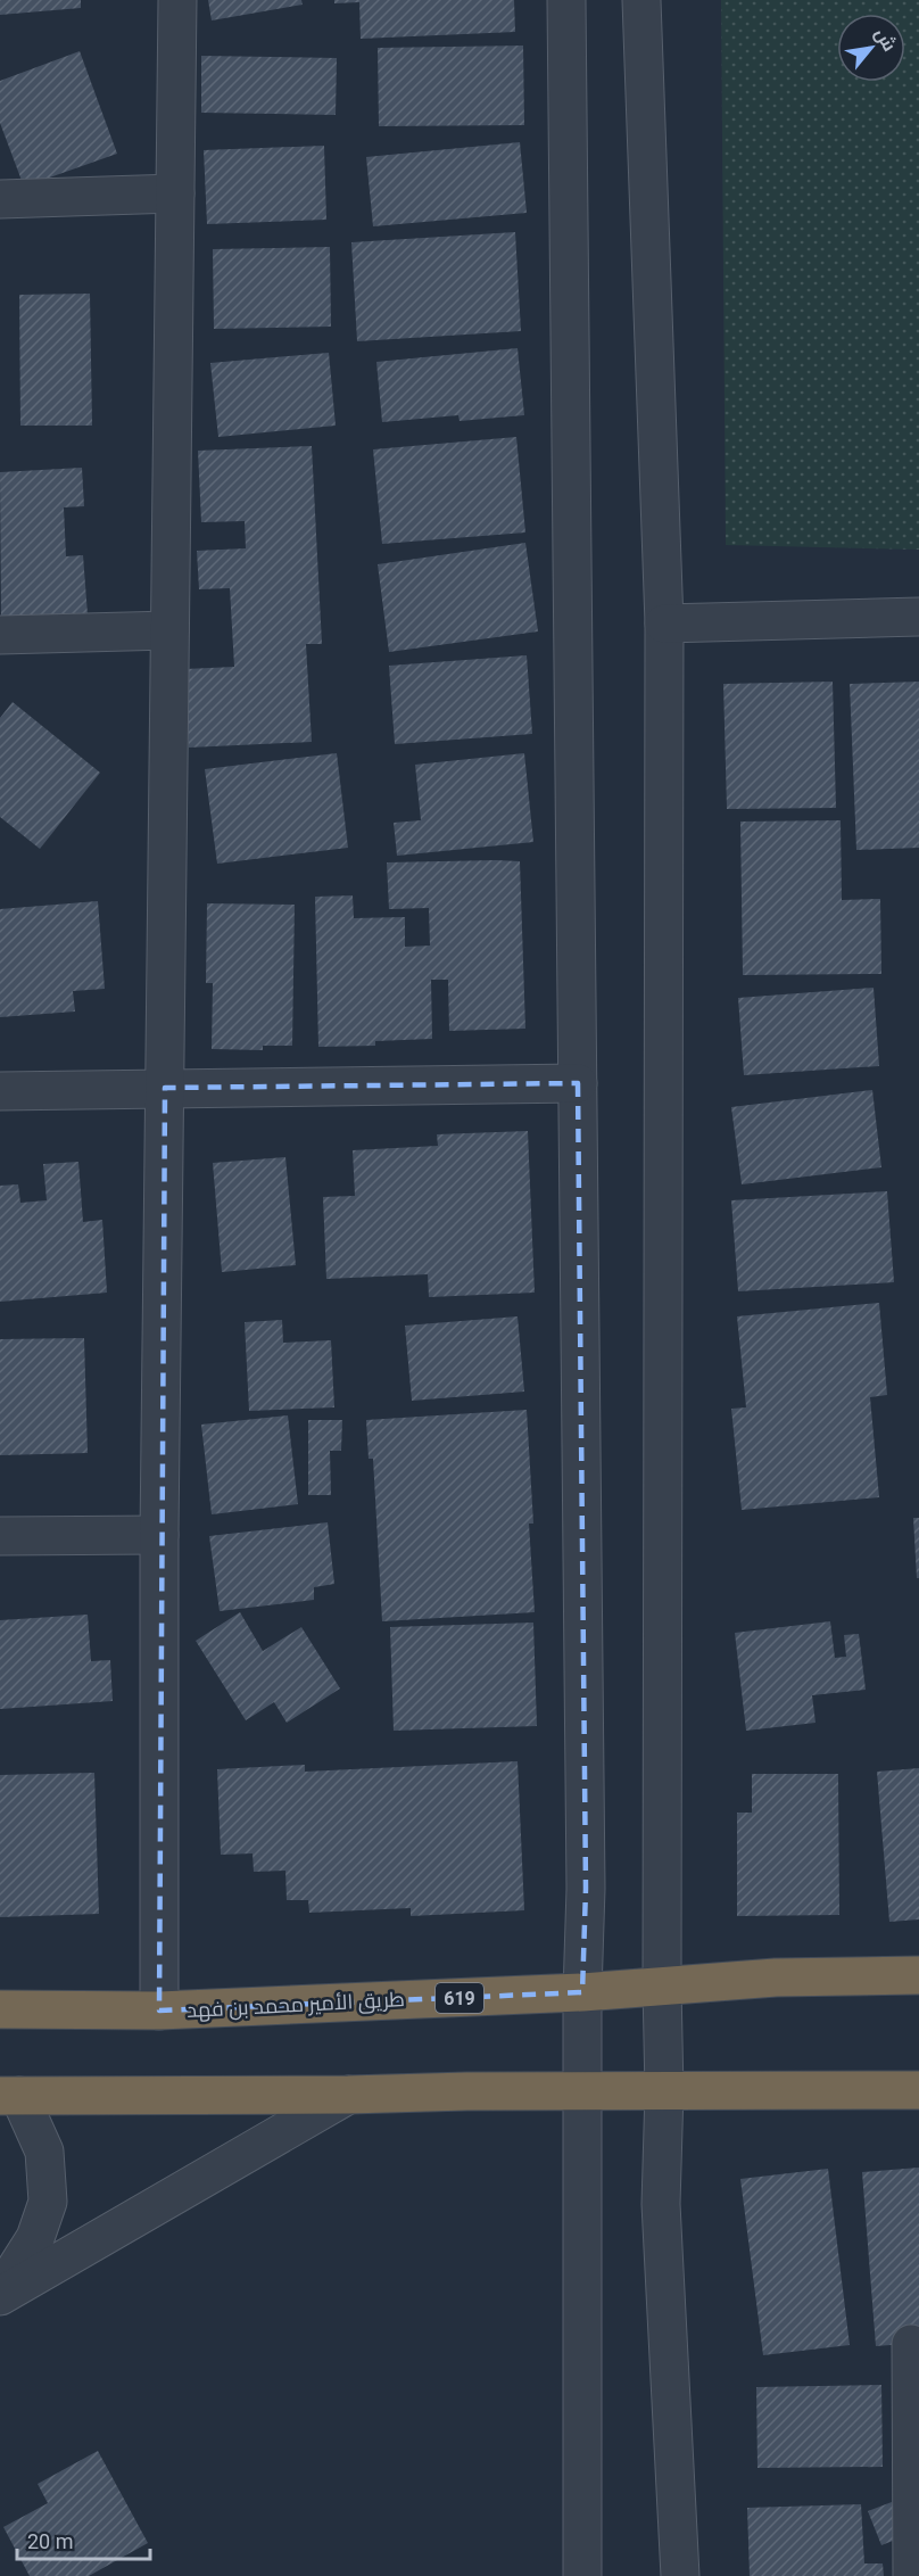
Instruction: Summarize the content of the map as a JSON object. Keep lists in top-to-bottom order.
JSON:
{
  "streets": {
    "highway": ["619", "طريق الأمير محمد بن فهد"]
  },
  "scale_bar": "20 m",
  "north": "top right"
}
